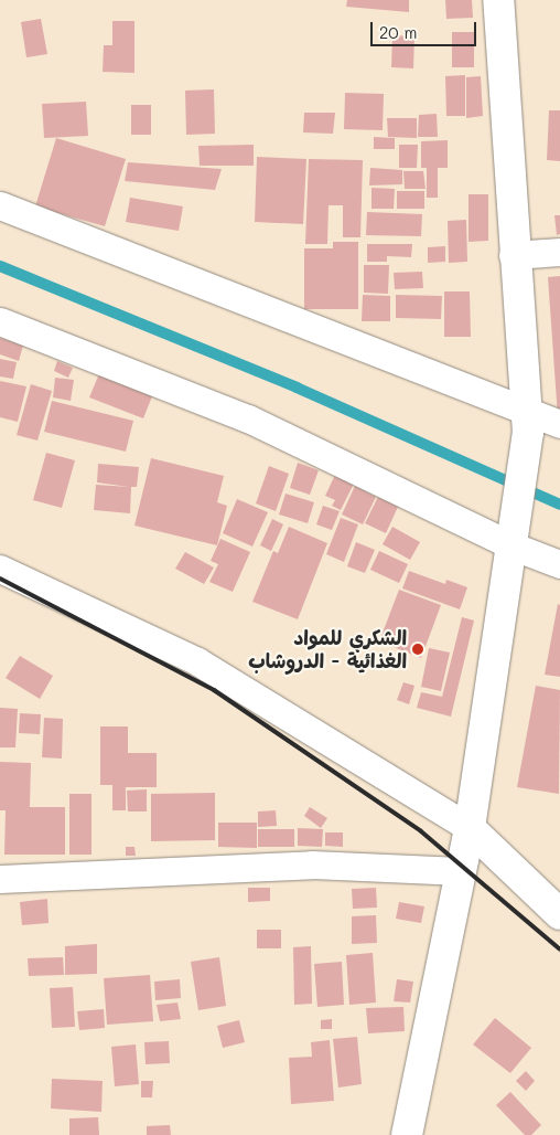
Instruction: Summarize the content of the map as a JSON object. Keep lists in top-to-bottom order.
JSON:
{
  "places": ["الشكري للمواد الغذائية - الدروشاب"],
  "scale_bar": "20 m"
}
